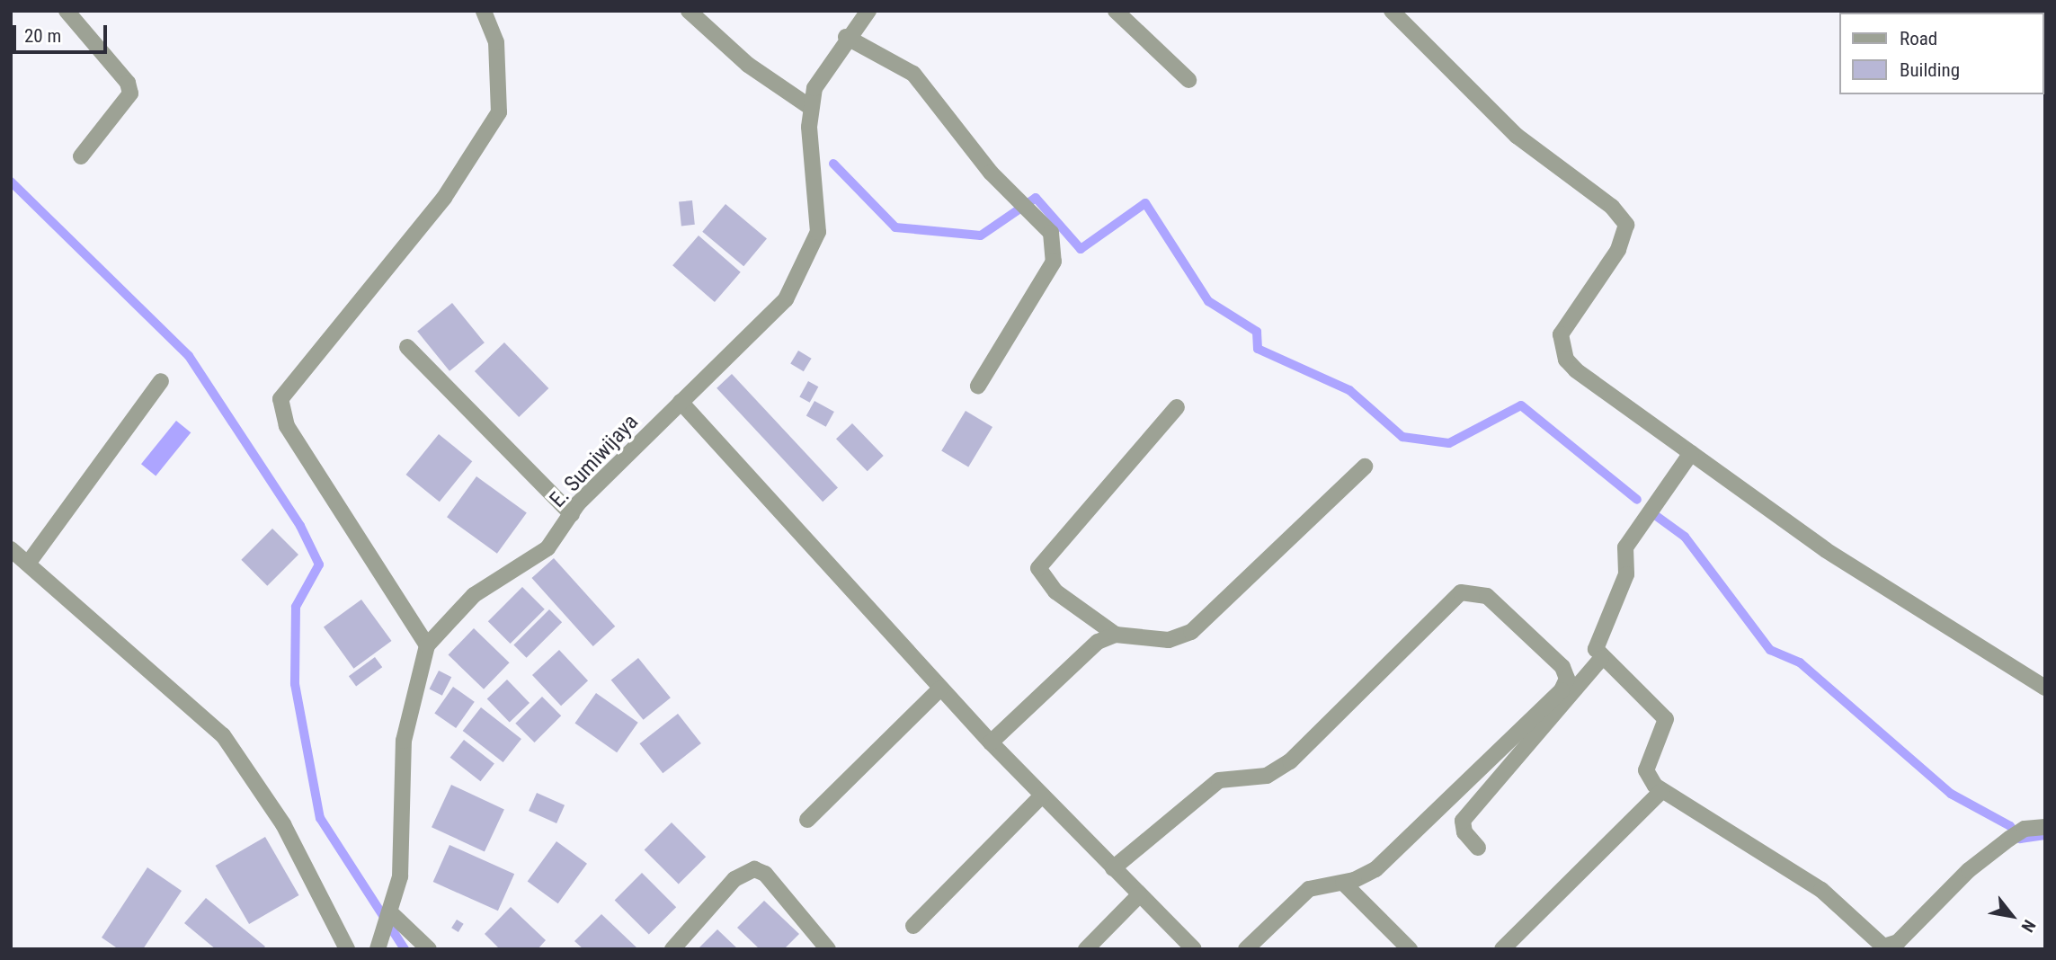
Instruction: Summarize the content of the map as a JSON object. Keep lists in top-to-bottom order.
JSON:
{
  "streets": {
    "street": ["E. Sumiwijaya"]
  },
  "legend": ["Road", "Building"],
  "scale_bar": "20 m",
  "north": "bottom right"
}
